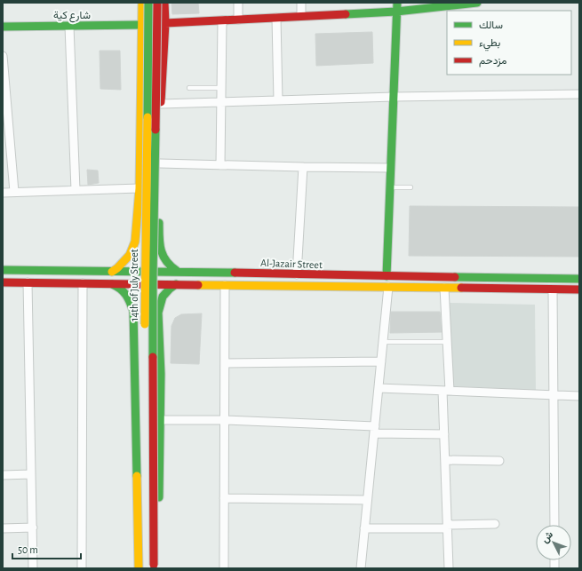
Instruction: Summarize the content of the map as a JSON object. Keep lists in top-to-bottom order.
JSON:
{
  "streets": {
    "main road": ["شارع كية", "Al-Jazair Street", "14th of July Street"]
  },
  "legend": ["سالك", "بطيء", "مزدحم"],
  "scale_bar": "50 m",
  "north": "top left"
}
